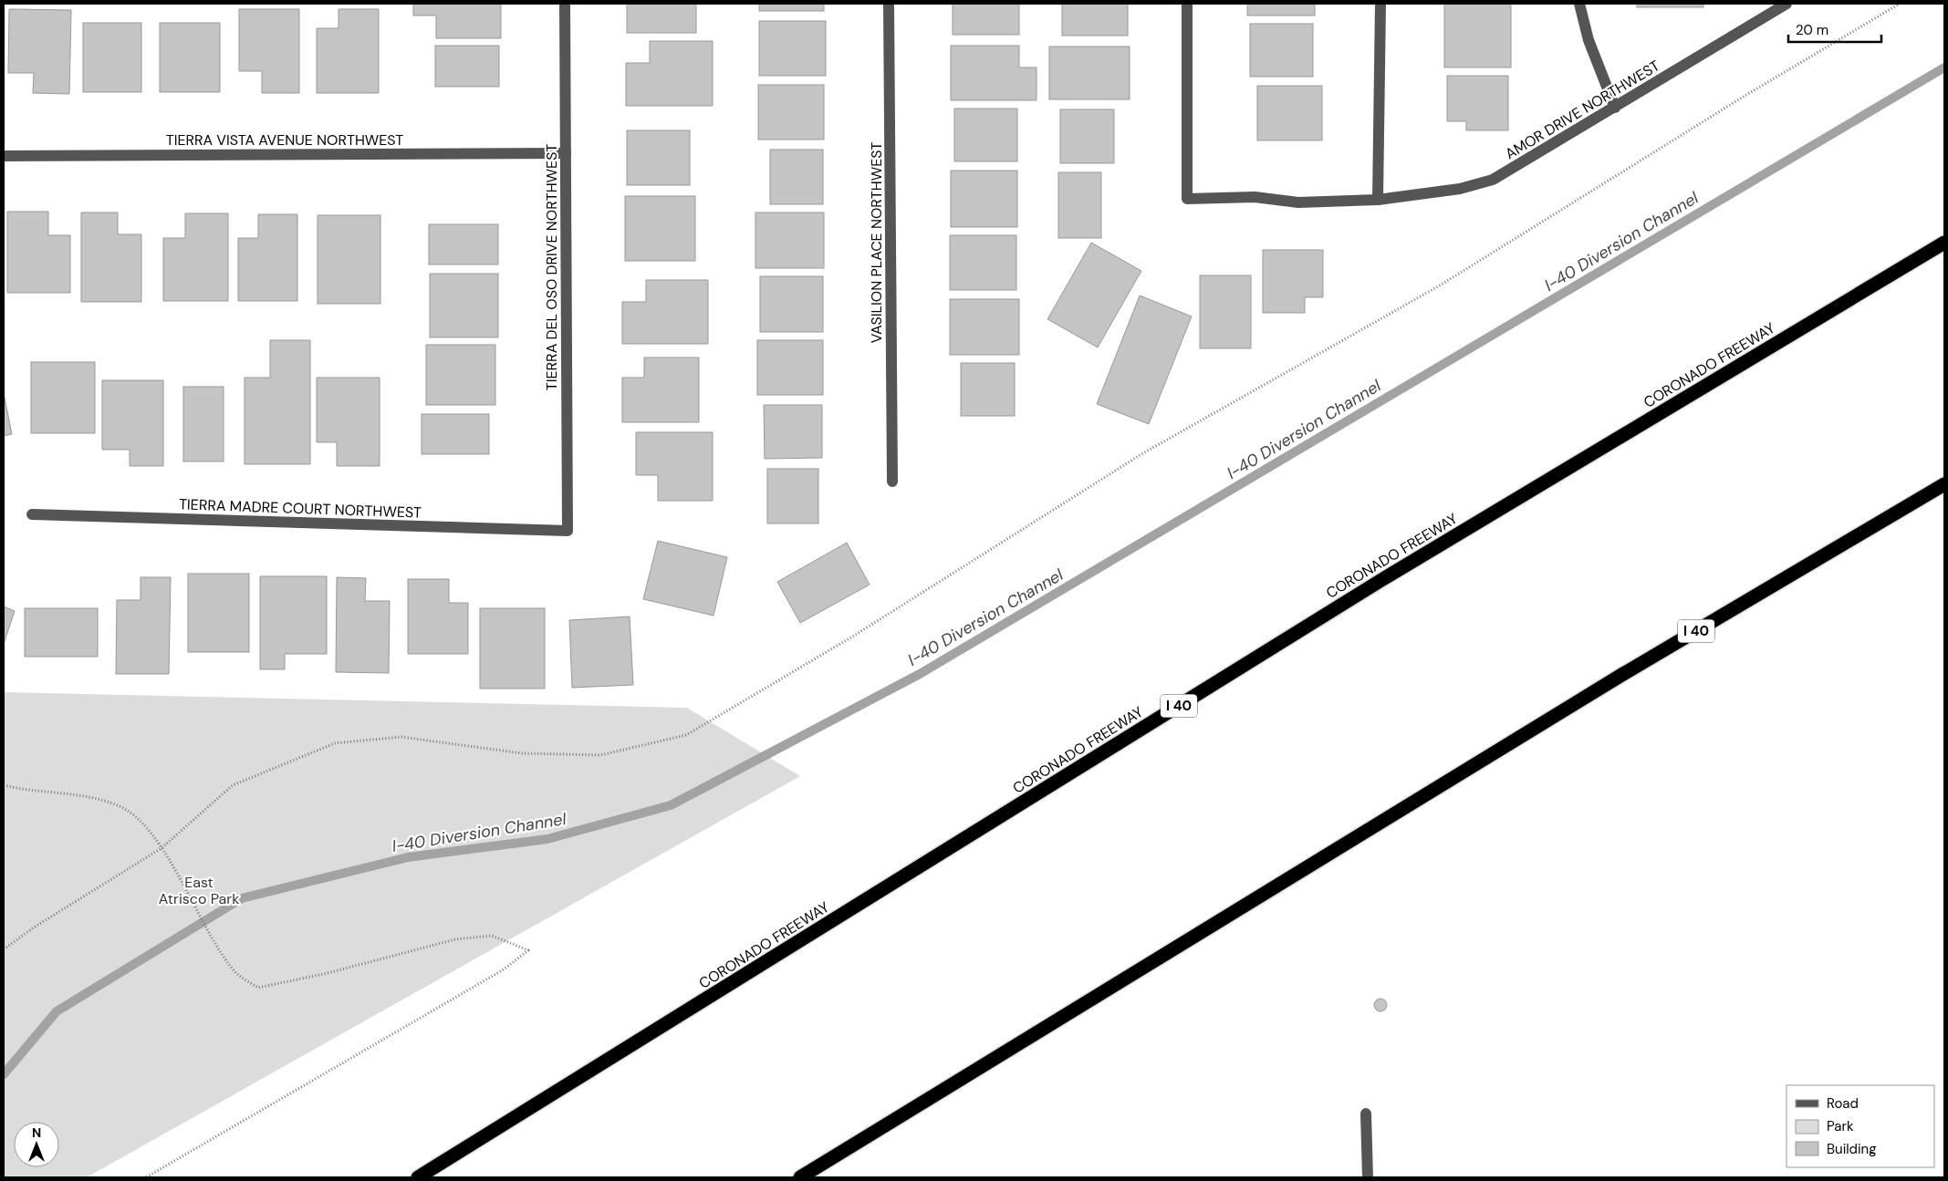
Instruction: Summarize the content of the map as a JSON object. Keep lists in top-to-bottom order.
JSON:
{
  "streets": {
    "highway": ["CORONADO FREEWAY", "I 40"],
    "street": [
      "AMOR DRIVE NORTHWEST",
      "TIERRA VISTA AVENUE NORTHWEST",
      "VASILION PLACE NORTHWEST",
      "TIERRA DEL OSO DRIVE NORTHWEST",
      "TIERRA MADRE COURT NORTHWEST"
    ]
  },
  "crossings": [
    ["TIERRA VISTA AVENUE NORTHWEST", "TIERRA DEL OSO DRIVE NORTHWEST"],
    ["TIERRA DEL OSO DRIVE NORTHWEST", "TIERRA MADRE COURT NORTHWEST"]
  ],
  "water": ["I-40 Diversion Channel"],
  "parks": ["East Atrisco Park"],
  "legend": ["Road", "Park", "Building"],
  "scale_bar": "20 m",
  "north": "top"
}
